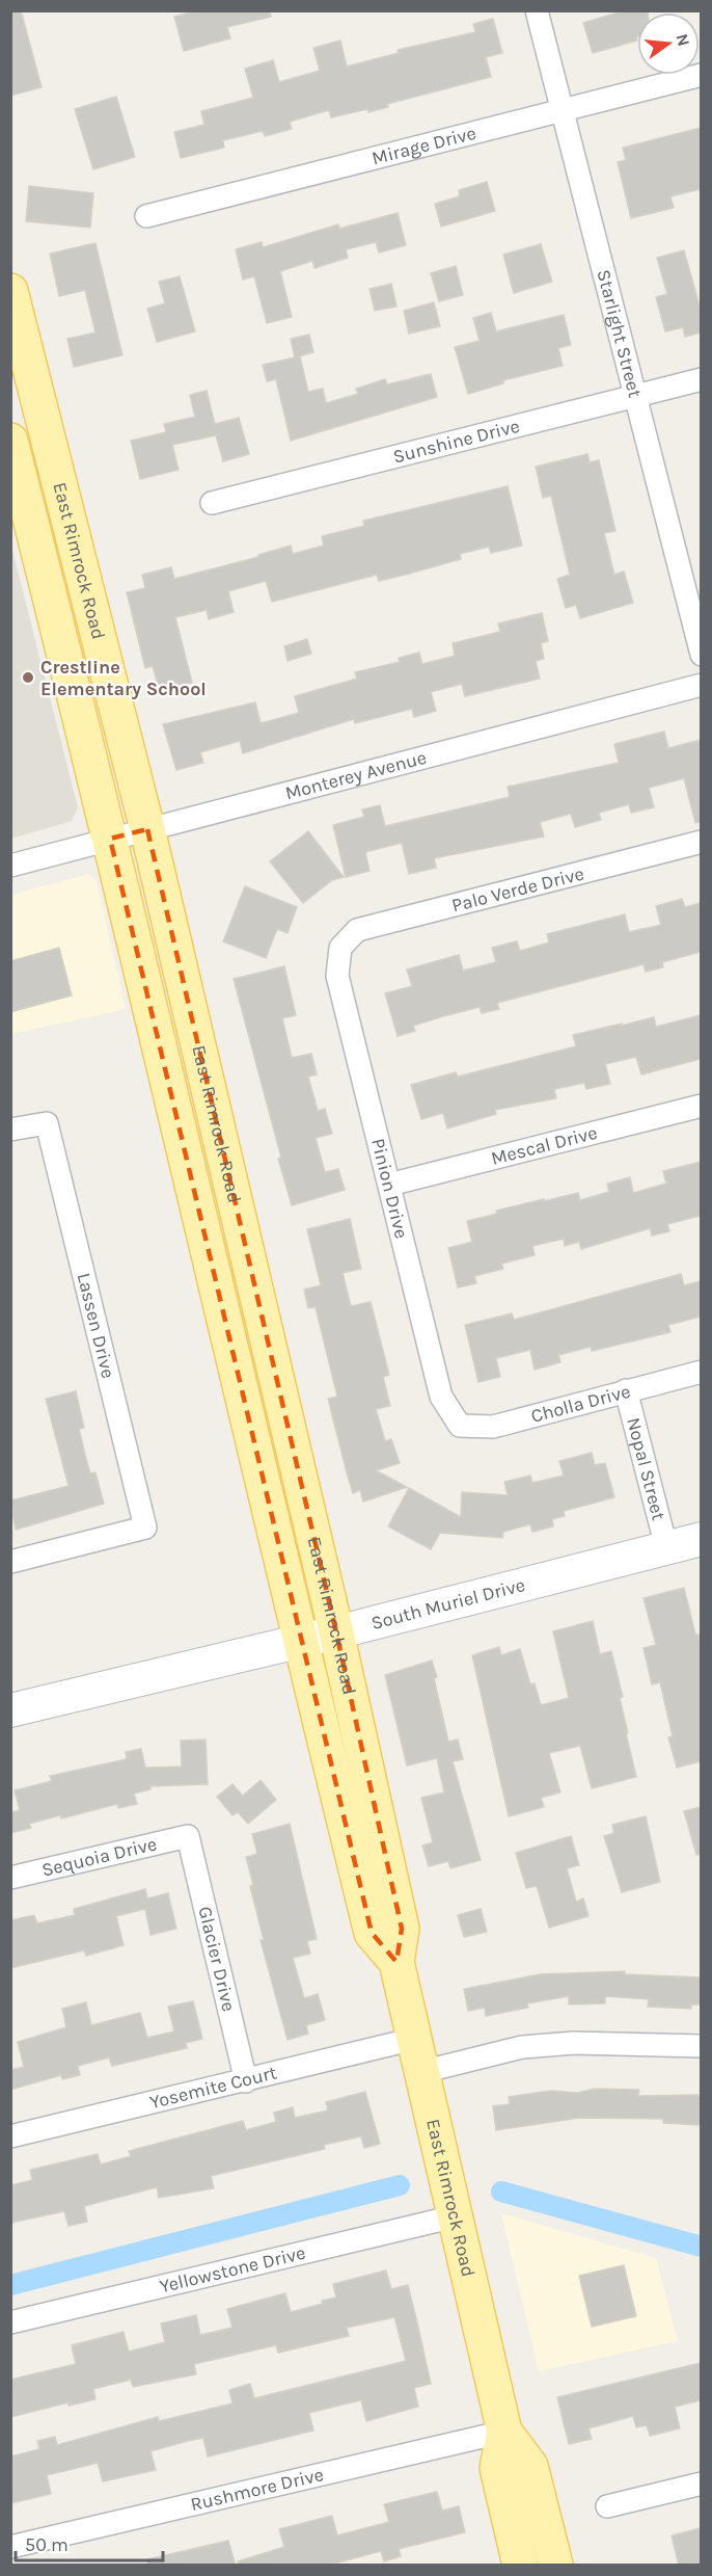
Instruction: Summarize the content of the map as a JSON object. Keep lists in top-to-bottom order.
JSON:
{
  "streets": {
    "main road": ["East Rimrock Road", "South Muriel Drive"],
    "street": [
      "Mirage Drive",
      "Starlight Street",
      "Sunshine Drive",
      "Monterey Avenue",
      "Palo Verde Drive",
      "Mescal Drive",
      "Pinion Drive",
      "Lassen Drive",
      "Cholla Drive",
      "Nopal Street",
      "Sequoia Drive",
      "Glacier Drive",
      "Yosemite Court",
      "Yellowstone Drive",
      "Rushmore Drive"
    ]
  },
  "crossings": [
    ["Mirage Drive", "Starlight Street"],
    ["Starlight Street", "Sunshine Drive"],
    ["East Rimrock Road", "Monterey Avenue"],
    ["East Rimrock Road", "South Muriel Drive"],
    ["East Rimrock Road", "Yosemite Court"],
    ["East Rimrock Road", "Yellowstone Drive"],
    ["East Rimrock Road", "Rushmore Drive"],
    ["Palo Verde Drive", "Pinion Drive"],
    ["Mescal Drive", "Pinion Drive"],
    ["Pinion Drive", "Cholla Drive"],
    ["Cholla Drive", "Nopal Street"],
    ["Nopal Street", "South Muriel Drive"],
    ["Sequoia Drive", "Glacier Drive"],
    ["Glacier Drive", "Yosemite Court"]
  ],
  "places": ["Crestline Elementary School"],
  "scale_bar": "50 m",
  "north": "right"
}
